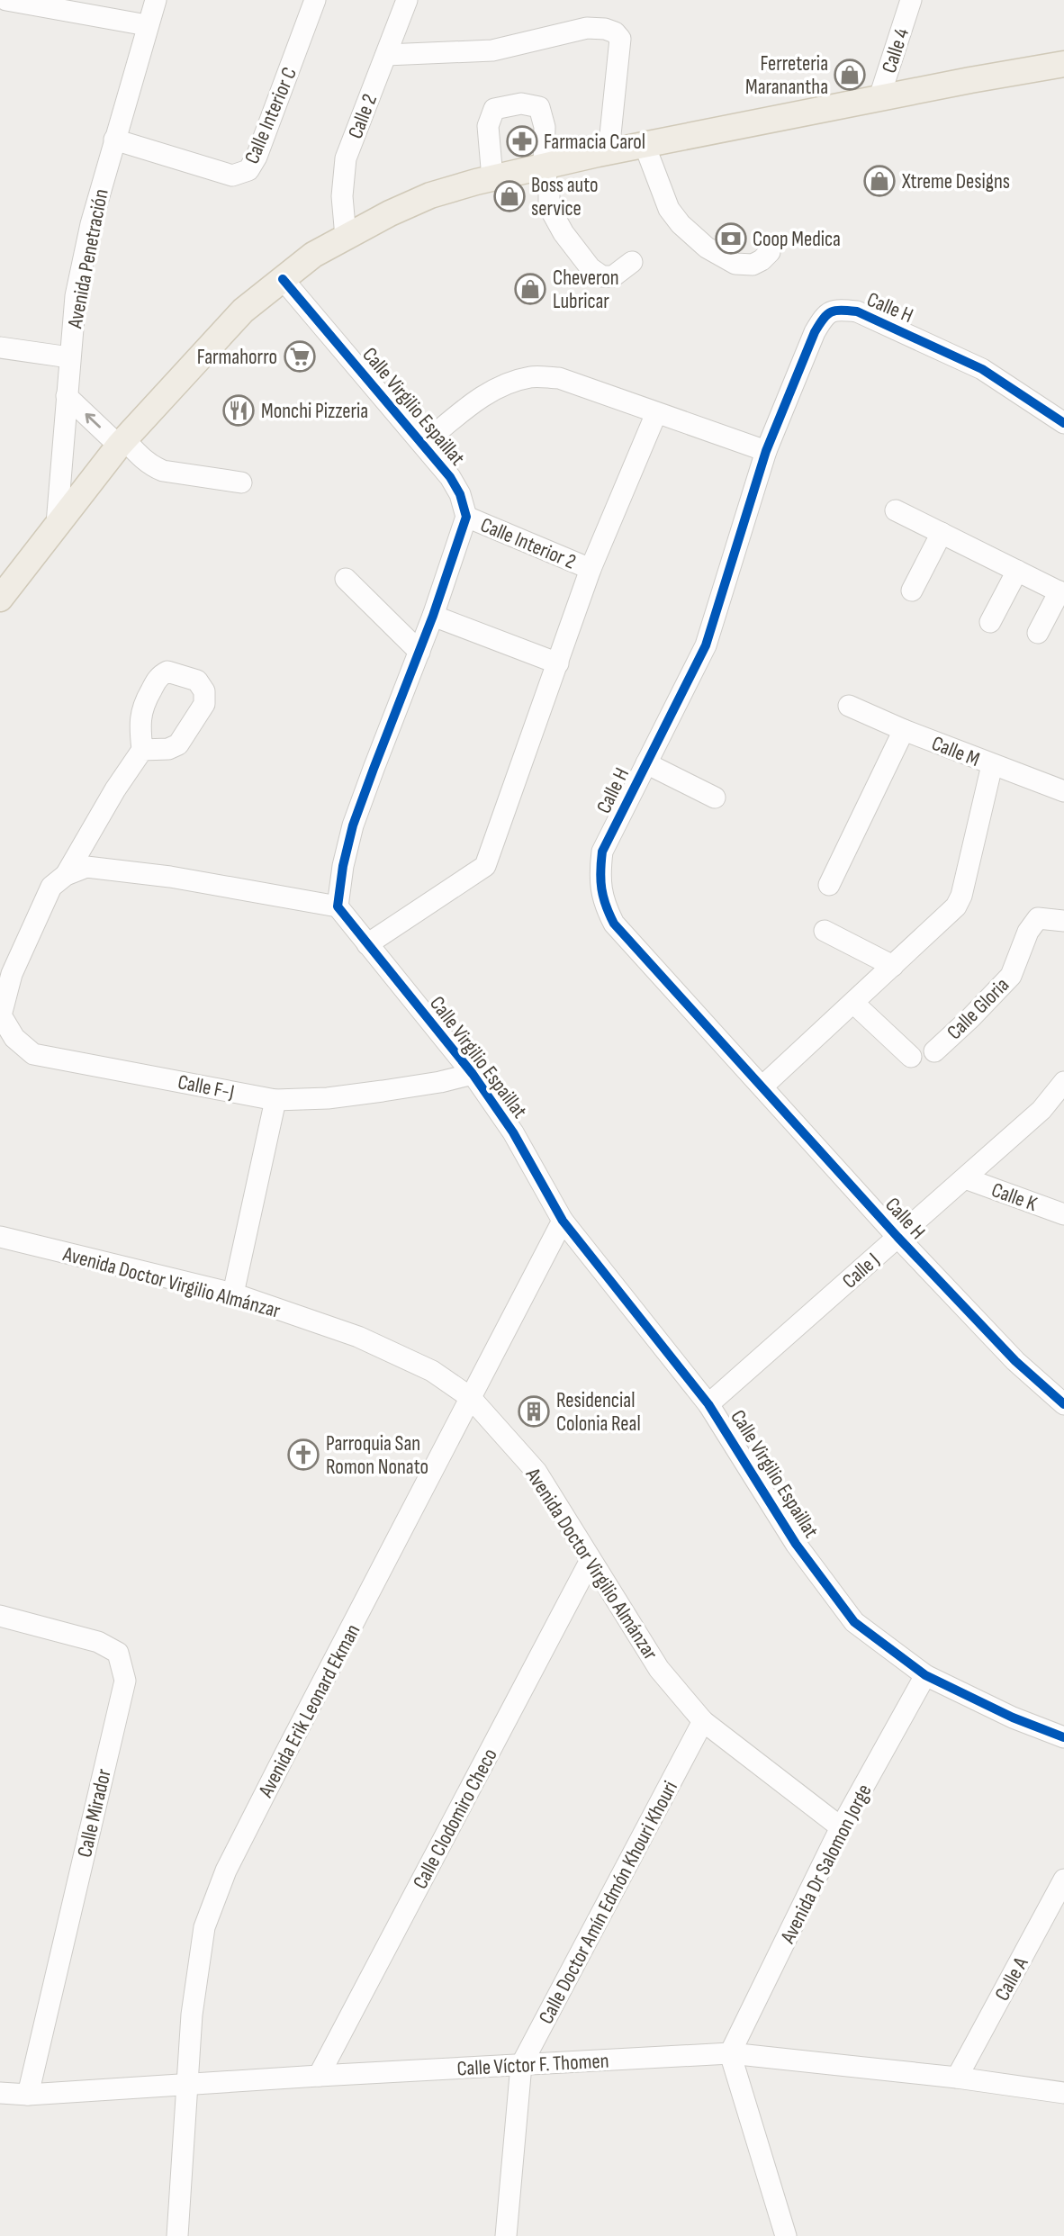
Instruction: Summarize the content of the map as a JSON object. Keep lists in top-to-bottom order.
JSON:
{
  "streets": {
    "street": [
      "Calle 4",
      "Calle Interior C",
      "Calle 2",
      "Avenida Penetración",
      "Calle H",
      "Calle Virgilio Espaillat",
      "Calle Interior 2",
      "Calle M",
      "Calle Gloria",
      "Calle F-J",
      "Calle K",
      "Calle J",
      "Avenida Doctor Virgilio Almánzar",
      "Avenida Erik Leonard Ekman",
      "Calle Mirador",
      "Calle Clodomiro Checo",
      "Avenida Dr Salomon Jorge",
      "Calle Doctor Amín Edmón Khouri Khouri",
      "Calle A",
      "Calle Víctor F. Thomen"
    ]
  },
  "crossings": [
    ["Calle Interior C", "Avenida Penetración"],
    ["Calle H", "Calle J"],
    ["Calle Virgilio Espaillat", "Calle Interior 2"],
    ["Calle Virgilio Espaillat", "Calle F-J"],
    ["Calle Virgilio Espaillat", "Calle J"],
    ["Calle Virgilio Espaillat", "Avenida Erik Leonard Ekman"],
    ["Calle Virgilio Espaillat", "Avenida Dr Salomon Jorge"],
    ["Calle K", "Calle J"],
    ["Avenida Doctor Virgilio Almánzar", "Avenida Erik Leonard Ekman"],
    ["Avenida Doctor Virgilio Almánzar", "Calle Clodomiro Checo"],
    ["Avenida Doctor Virgilio Almánzar", "Avenida Dr Salomon Jorge"],
    ["Avenida Doctor Virgilio Almánzar", "Calle Doctor Amín Edmón Khouri Khouri"],
    ["Avenida Erik Leonard Ekman", "Calle Víctor F. Thomen"],
    ["Calle Mirador", "Calle Víctor F. Thomen"],
    ["Calle Clodomiro Checo", "Calle Víctor F. Thomen"],
    ["Avenida Dr Salomon Jorge", "Calle Víctor F. Thomen"],
    ["Calle Doctor Amín Edmón Khouri Khouri", "Calle Víctor F. Thomen"],
    ["Calle A", "Calle Víctor F. Thomen"]
  ],
  "places": {
    "shop": [
      "Ferreteria Maranantha",
      "Xtreme Designs",
      "Boss auto service",
      "Cheveron Lubricar"
    ],
    "pharmacy": ["Farmacia Carol"],
    "bank": ["Coop Medica"],
    "supermarket": ["Farmahorro"],
    "restaurant": ["Monchi Pizzeria"],
    "building": ["Residencial Colonia Real"],
    "church": ["Parroquia San Romon Nonato"]
  }
}
